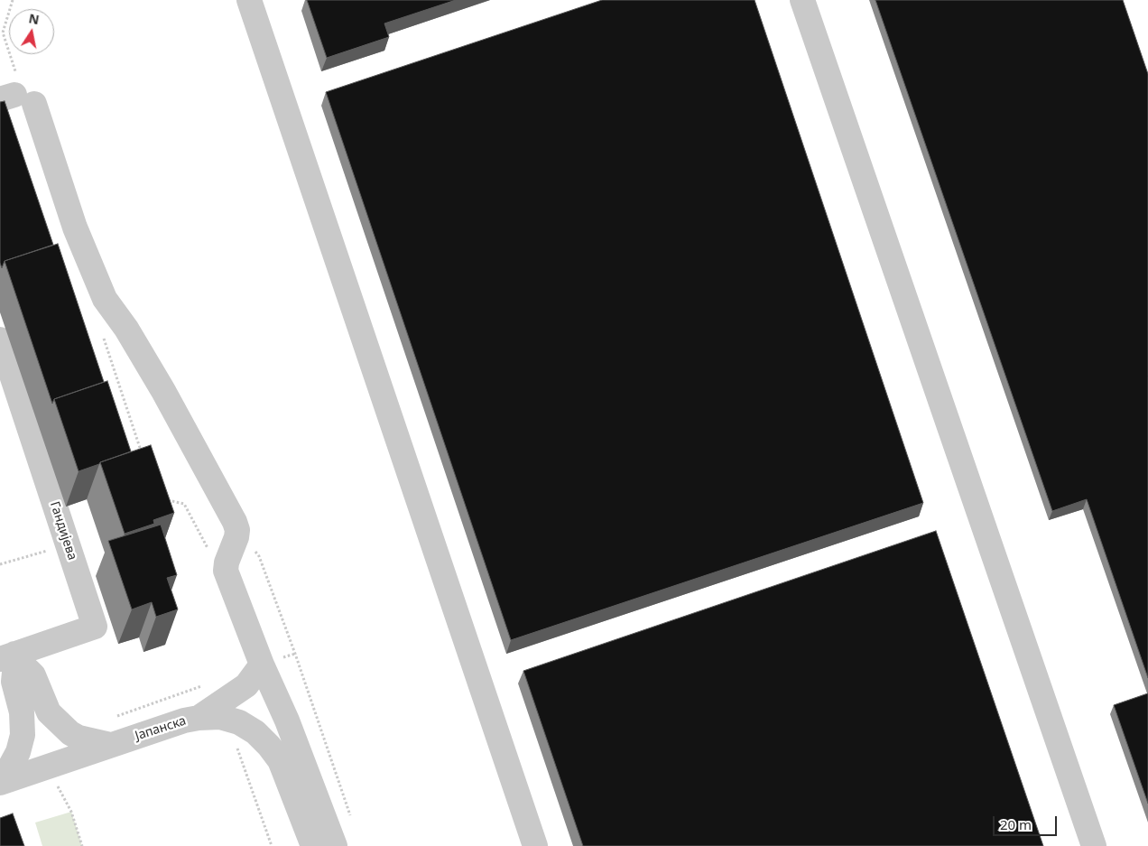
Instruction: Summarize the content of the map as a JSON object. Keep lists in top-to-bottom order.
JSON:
{
  "streets": {
    "street": ["Гандијева", "Јапанска"]
  },
  "scale_bar": "20 m",
  "north": "top"
}
